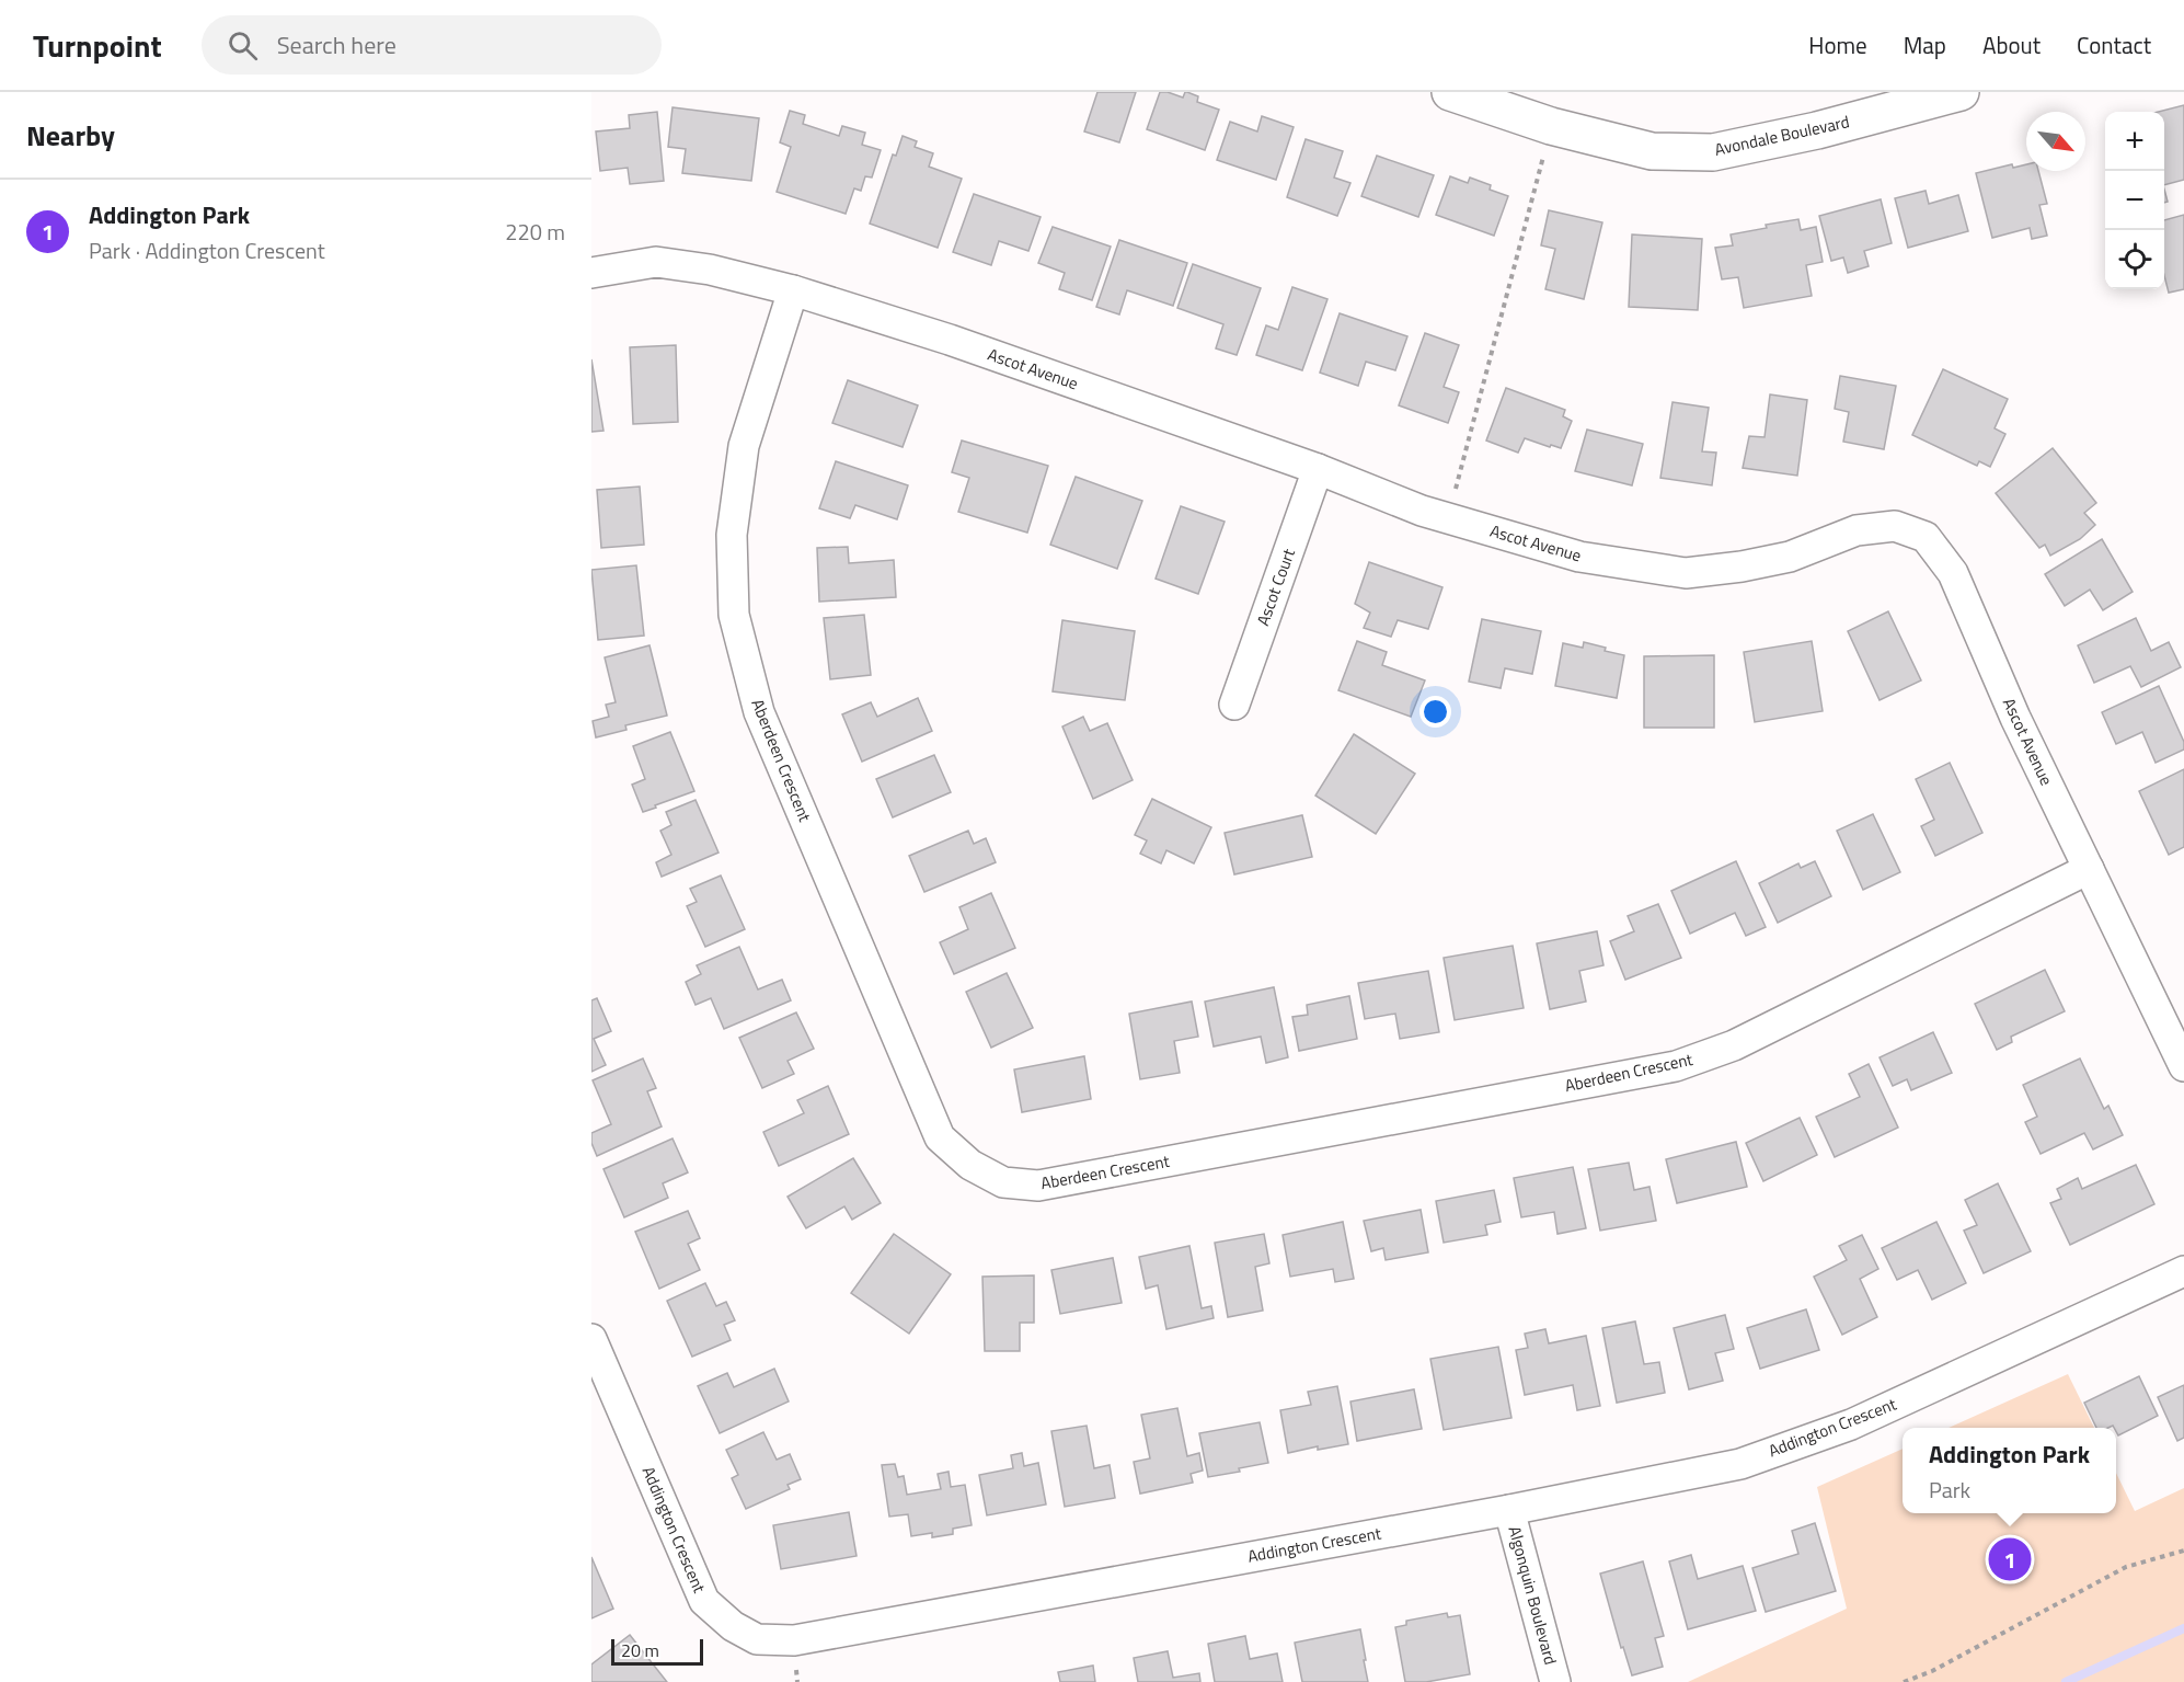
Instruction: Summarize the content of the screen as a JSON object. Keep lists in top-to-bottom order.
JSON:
{
  "streets": {
    "street": [
      "Avondale Boulevard",
      "Ascot Avenue",
      "Ascot Court",
      "Aberdeen Crescent",
      "Addington Crescent",
      "Algonquin Boulevard"
    ]
  },
  "crossings": [
    ["Ascot Avenue", "Ascot Court"],
    ["Ascot Avenue", "Aberdeen Crescent"],
    ["Addington Crescent", "Algonquin Boulevard"]
  ],
  "scale_bar": "20 m",
  "north": "bottom right",
  "page": {
    "header": "Turnpoint",
    "search": "Search here",
    "nav": [
      "Home",
      "Map",
      "About",
      "Contact"
    ],
    "heading": "Nearby",
    "map_buttons": ["+", "−"],
    "list": [
      {
        "mark": "1",
        "name": "Addington Park",
        "note": "Park · Addington Crescent",
        "value": "220 m"
      }
    ],
    "popup": ["Addington Park", "Park"],
    "pins": "1",
    "scale": "20 m"
  }
}
